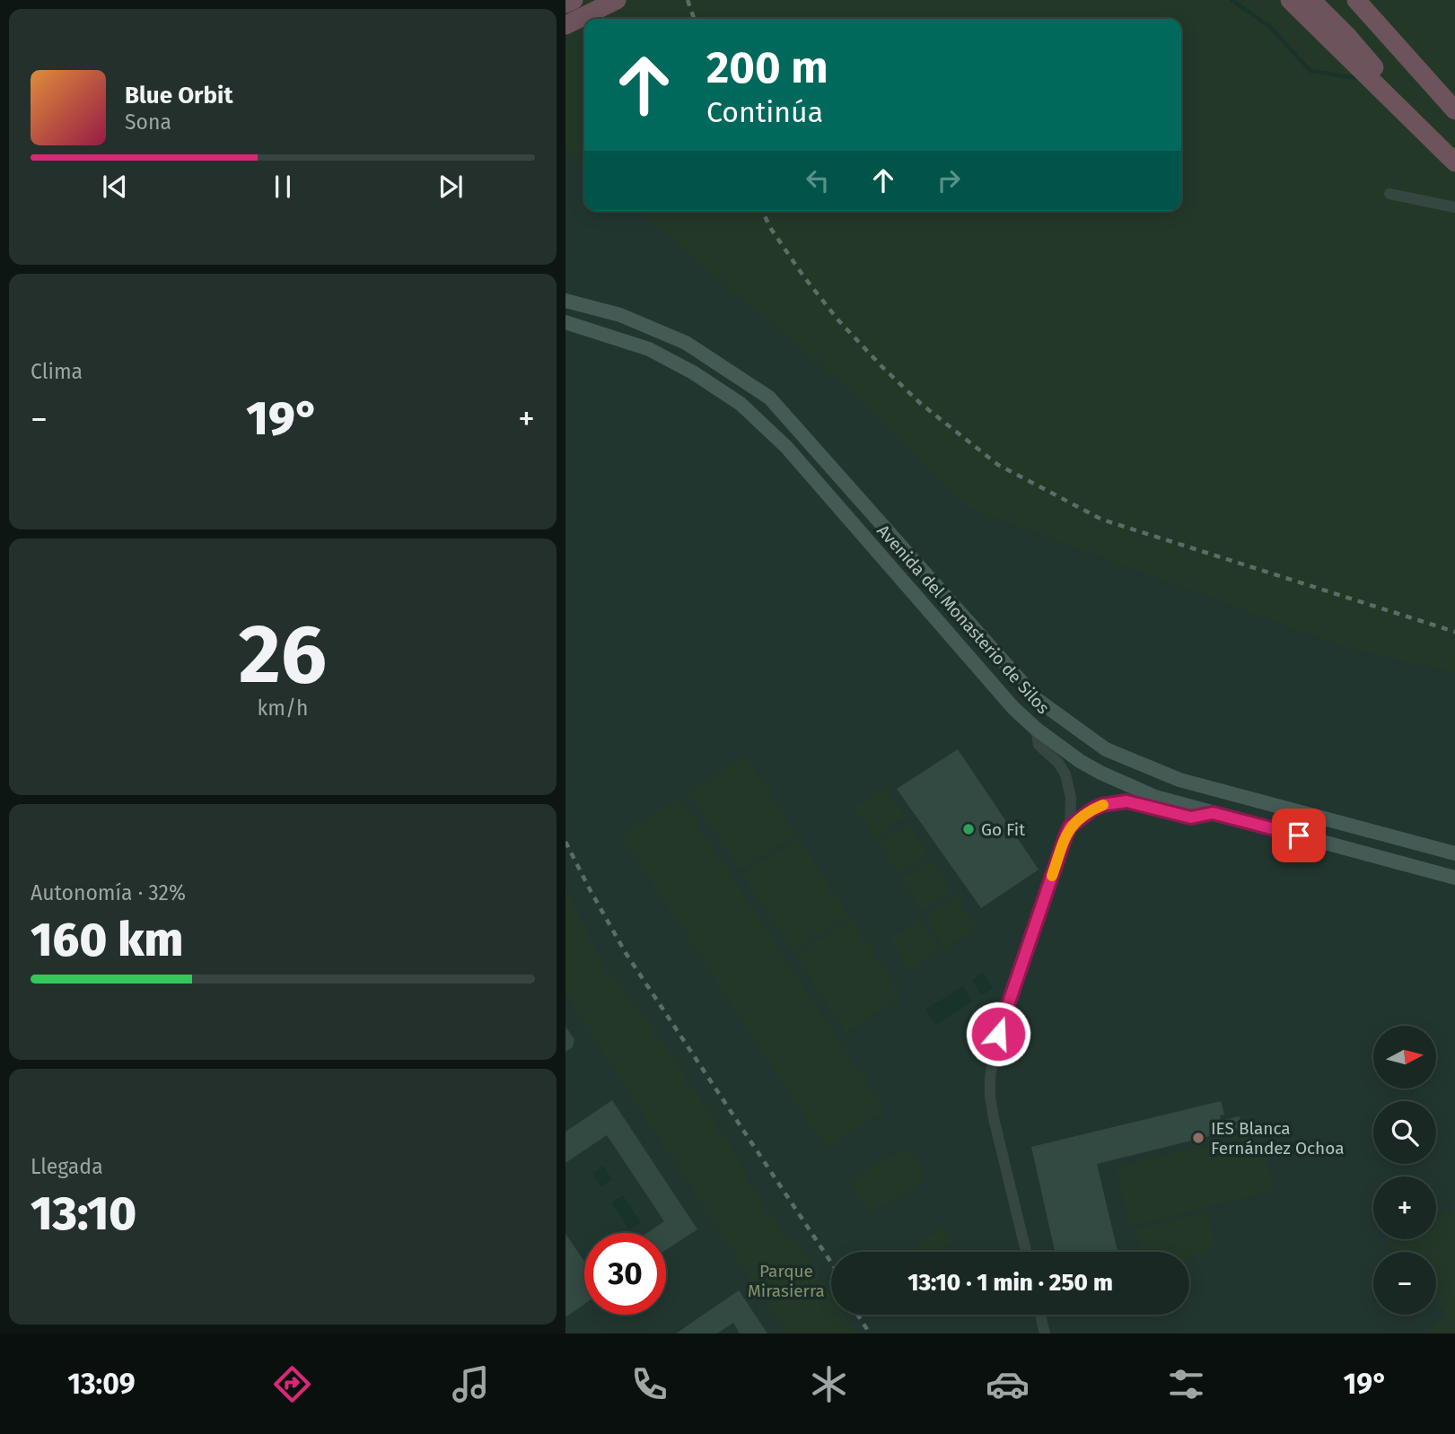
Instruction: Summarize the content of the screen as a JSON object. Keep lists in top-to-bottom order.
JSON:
{
  "streets": {
    "street": ["Avenida del Monasterio de Silos"]
  },
  "parks": ["Parque Mirasierra"],
  "places": ["Go Fit", "IES Blanca Fernández Ochoa"],
  "north": "right",
  "page": {
    "turn": ["200 m", "Continúa"],
    "song": ["Blue Orbit", "Sona"],
    "tile": [
      "Clima",
      ["26", "km/h"],
      ["Autonomía · 32%", "160 km"],
      ["Llegada", "13:10"]
    ],
    "heat": ["−", "19°", "+"],
    "map_buttons": ["+", "−"],
    "limit": "30",
    "trip": "13:10 · 1 min · 250 m",
    "tabs": ["13:09", "19°"]
  }
}
